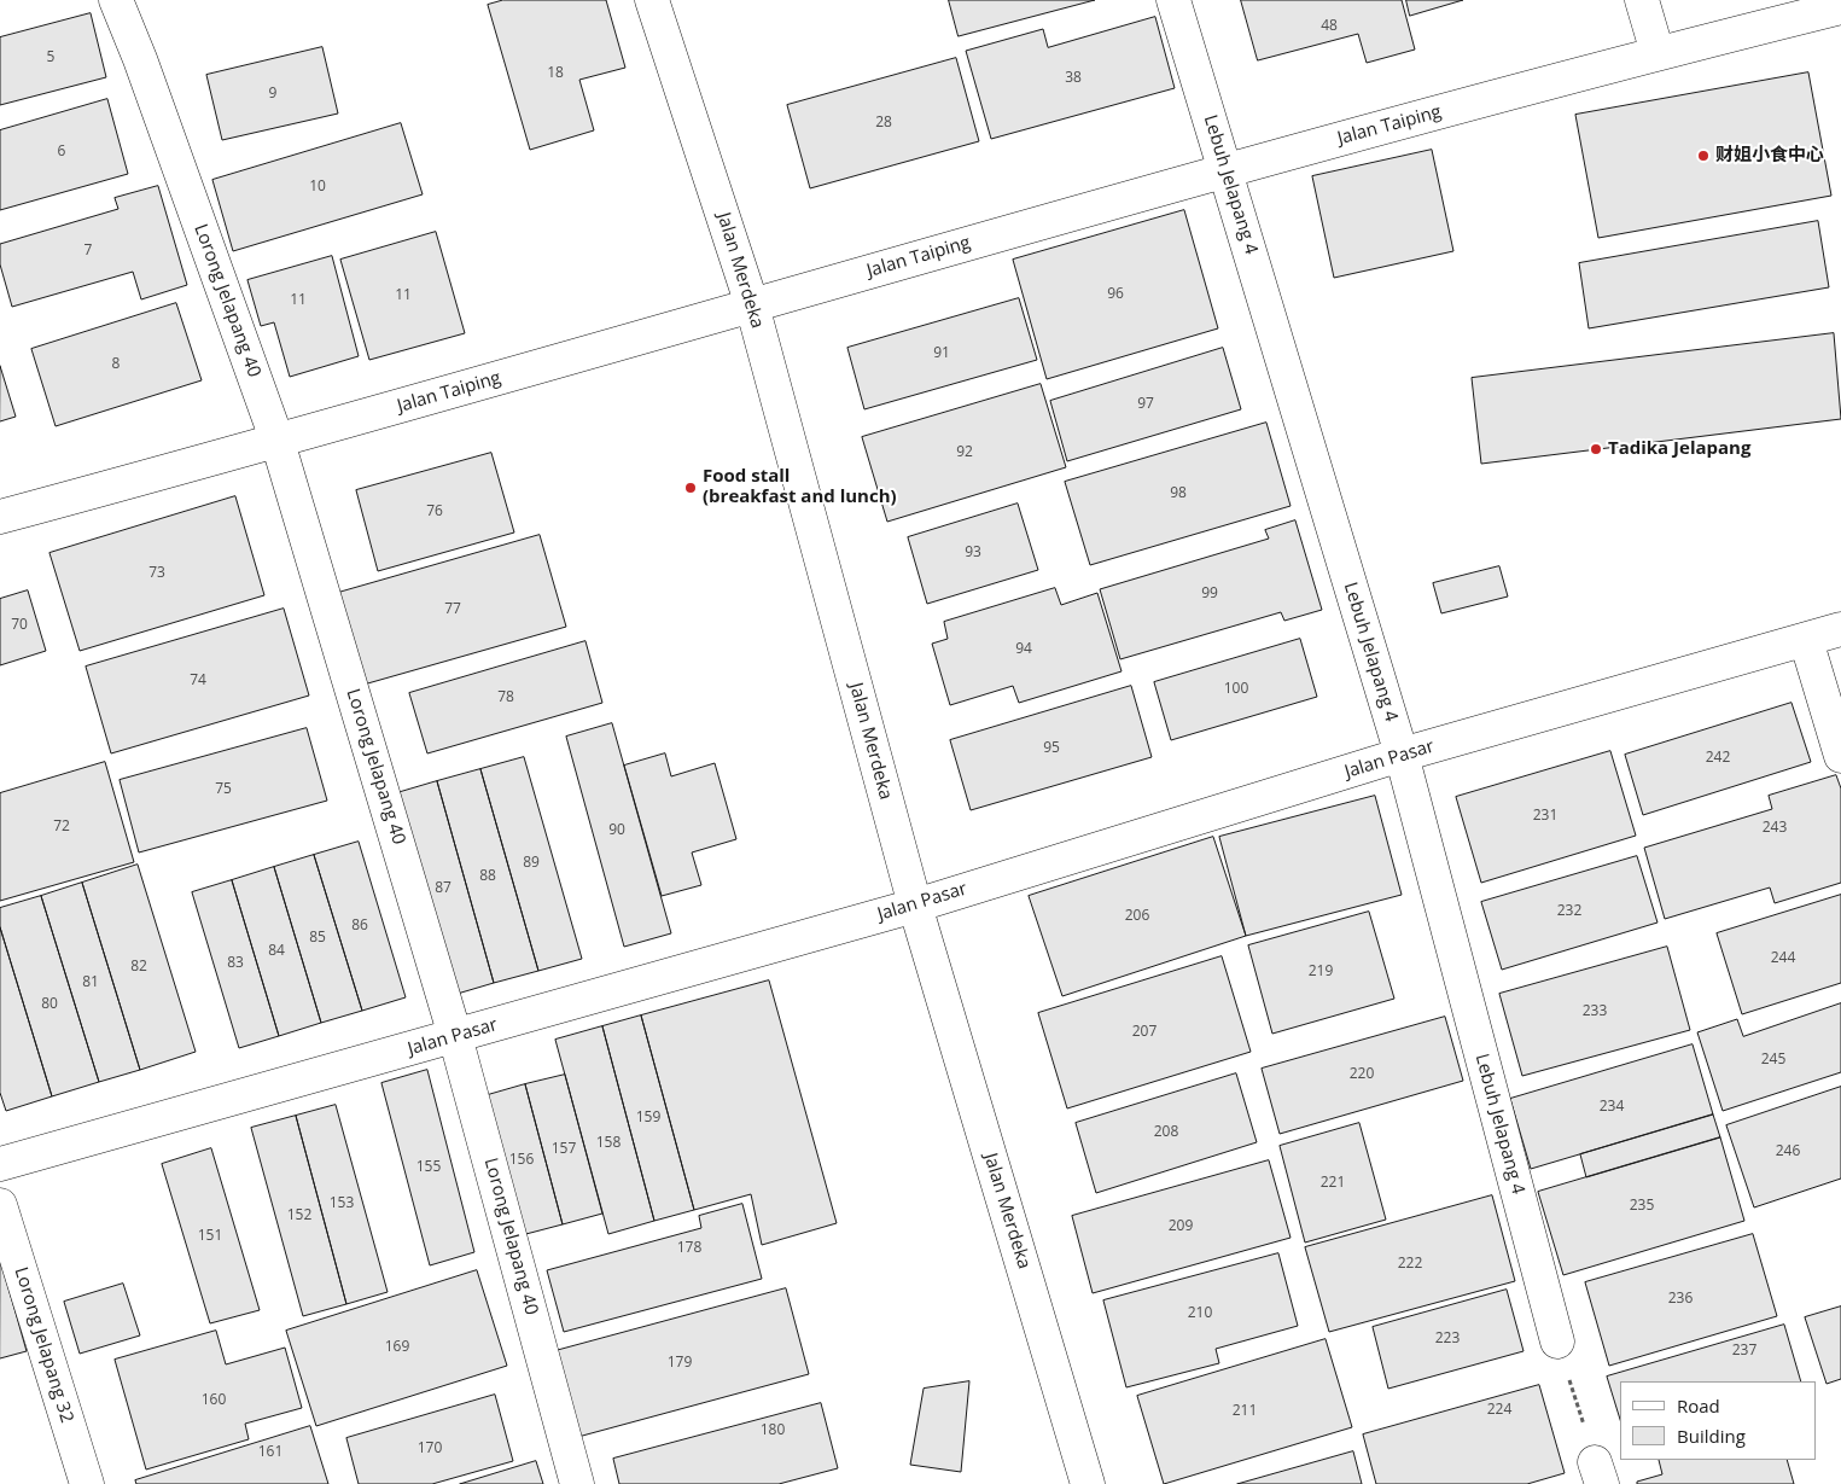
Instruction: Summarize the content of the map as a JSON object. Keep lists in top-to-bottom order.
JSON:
{
  "streets": {
    "street": [
      "Jalan Taiping",
      "Lebuh Jelapang 4",
      "Jalan Merdeka",
      "Lorong Jelapang 40",
      "Jalan Pasar",
      "Lorong Jelapang 32"
    ]
  },
  "crossings": [
    ["Jalan Taiping", "Lebuh Jelapang 4"],
    ["Jalan Taiping", "Jalan Merdeka"],
    ["Jalan Taiping", "Lorong Jelapang 40"],
    ["Lebuh Jelapang 4", "Jalan Pasar"],
    ["Jalan Merdeka", "Jalan Pasar"],
    ["Lorong Jelapang 40", "Jalan Pasar"]
  ],
  "places": ["财姐小食中心", "Tadika Jelapang", "Food stall (breakfast and lunch)"],
  "house_numbers": [
    "48",
    "5",
    "18",
    "38",
    "9",
    "28",
    "6",
    "10",
    "7",
    "96",
    "11",
    "11",
    "91",
    "8",
    "97",
    "92",
    "98",
    "76",
    "93",
    "73",
    "99",
    "77",
    "70",
    "94",
    "74",
    "100",
    "78",
    "95",
    "242",
    "75",
    "231",
    "72",
    "243",
    "90",
    "89",
    "88",
    "87",
    "232",
    "206",
    "86",
    "85",
    "84",
    "244",
    "83",
    "82",
    "219",
    "81",
    "80",
    "233",
    "207",
    "245",
    "220",
    "234",
    "159",
    "208",
    "158",
    "157",
    "246",
    "156",
    "155",
    "221",
    "153",
    "235",
    "152",
    "209",
    "151",
    "178",
    "222",
    "236",
    "210",
    "223",
    "169",
    "237",
    "179",
    "160",
    "224",
    "211",
    "180",
    "170",
    "161"
  ],
  "legend": ["Road", "Building"]
}
